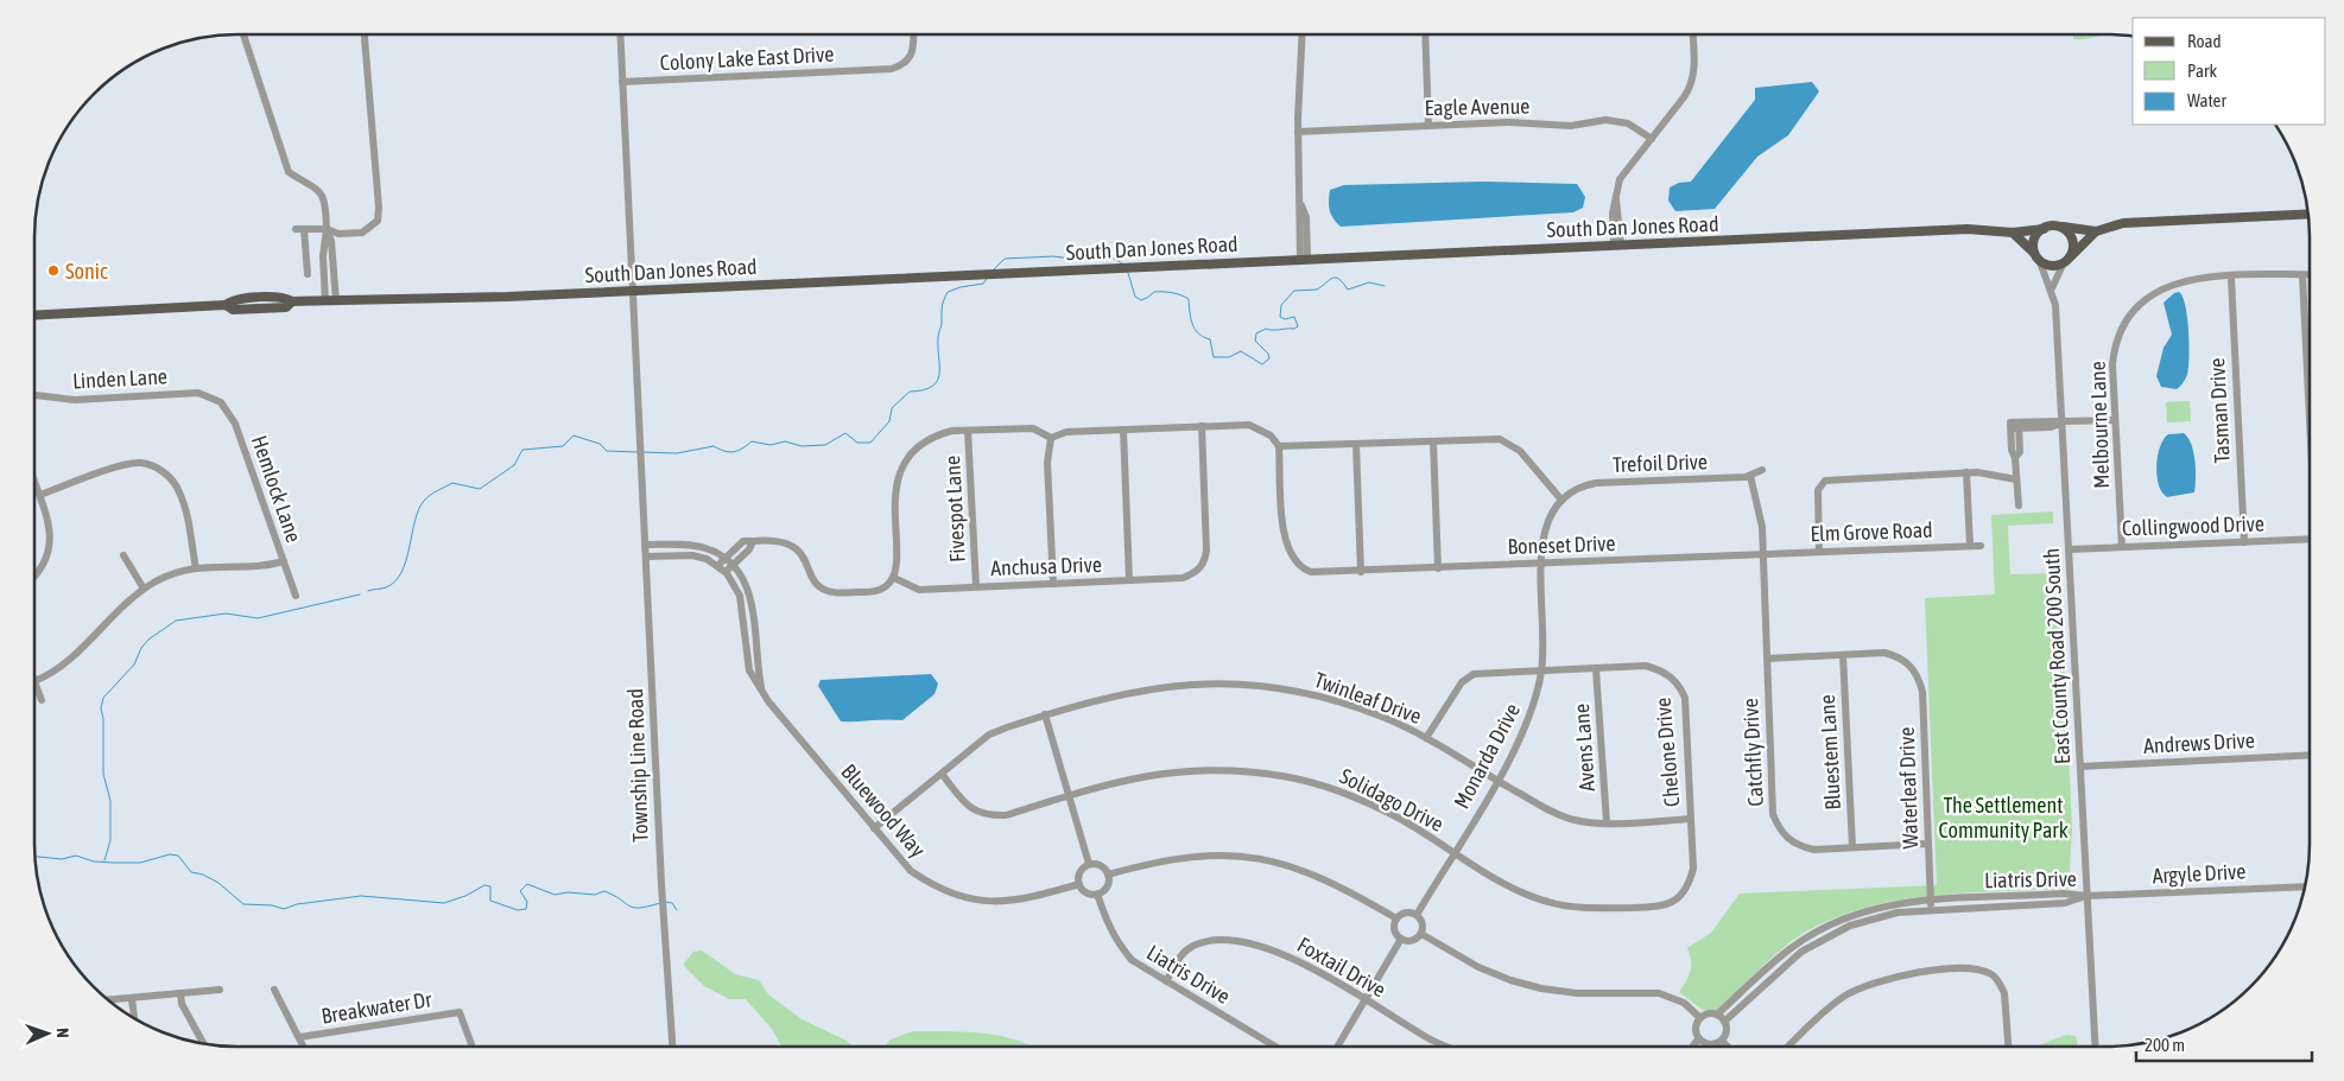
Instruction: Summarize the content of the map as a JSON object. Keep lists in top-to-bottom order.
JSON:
{
  "streets": {
    "main road": ["South Dan Jones Road"],
    "street": [
      "Colony Lake East Drive",
      "Eagle Avenue",
      "Linden Lane",
      "Tasman Drive",
      "Melbourne Lane",
      "Trefoil Drive",
      "Hemlock Lane",
      "Fivespot Lane",
      "Collingwood Drive",
      "Elm Grove Road",
      "Boneset Drive",
      "Anchusa Drive",
      "East County Road 200 South",
      "Twinleaf Drive",
      "Andrews Drive",
      "Avens Lane",
      "Chelone Drive",
      "Catchfly Drive",
      "Bluestem Lane",
      "Monarda Drive",
      "Township Line Road",
      "Waterleaf Drive",
      "Solidago Drive",
      "Bluewood Way",
      "Argyle Drive",
      "Liatris Drive",
      "Foxtail Drive",
      "Breakwater Dr"
    ]
  },
  "crossings": [
    ["Colony Lake East Drive", "Township Line Road"],
    ["South Dan Jones Road", "East County Road 200 South"],
    ["South Dan Jones Road", "Township Line Road"],
    ["Linden Lane", "Hemlock Lane"],
    ["Tasman Drive", "Melbourne Lane"],
    ["Tasman Drive", "Collingwood Drive"],
    ["Melbourne Lane", "Collingwood Drive"],
    ["Trefoil Drive", "Catchfly Drive"],
    ["Trefoil Drive", "Monarda Drive"],
    ["Fivespot Lane", "Anchusa Drive"],
    ["Collingwood Drive", "East County Road 200 South"],
    ["Elm Grove Road", "Boneset Drive"],
    ["Elm Grove Road", "Catchfly Drive"],
    ["Boneset Drive", "Catchfly Drive"],
    ["Boneset Drive", "Monarda Drive"],
    ["East County Road 200 South", "Andrews Drive"],
    ["East County Road 200 South", "Argyle Drive"],
    ["East County Road 200 South", "Liatris Drive"],
    ["Twinleaf Drive", "Avens Lane"],
    ["Twinleaf Drive", "Chelone Drive"],
    ["Twinleaf Drive", "Monarda Drive"],
    ["Twinleaf Drive", "Solidago Drive"],
    ["Twinleaf Drive", "Bluewood Way"],
    ["Avens Lane", "Chelone Drive"],
    ["Chelone Drive", "Monarda Drive"],
    ["Chelone Drive", "Solidago Drive"],
    ["Catchfly Drive", "Bluestem Lane"],
    ["Catchfly Drive", "Waterleaf Drive"],
    ["Bluestem Lane", "Waterleaf Drive"],
    ["Monarda Drive", "Solidago Drive"],
    ["Township Line Road", "Bluewood Way"],
    ["Waterleaf Drive", "Liatris Drive"],
    ["Bluewood Way", "Liatris Drive"],
    ["Argyle Drive", "Liatris Drive"],
    ["Liatris Drive", "Foxtail Drive"]
  ],
  "parks": ["The Settlement Community Park"],
  "places": ["Sonic"],
  "legend": ["Road", "Park", "Water"],
  "scale_bar": "200 m",
  "north": "right"
}
